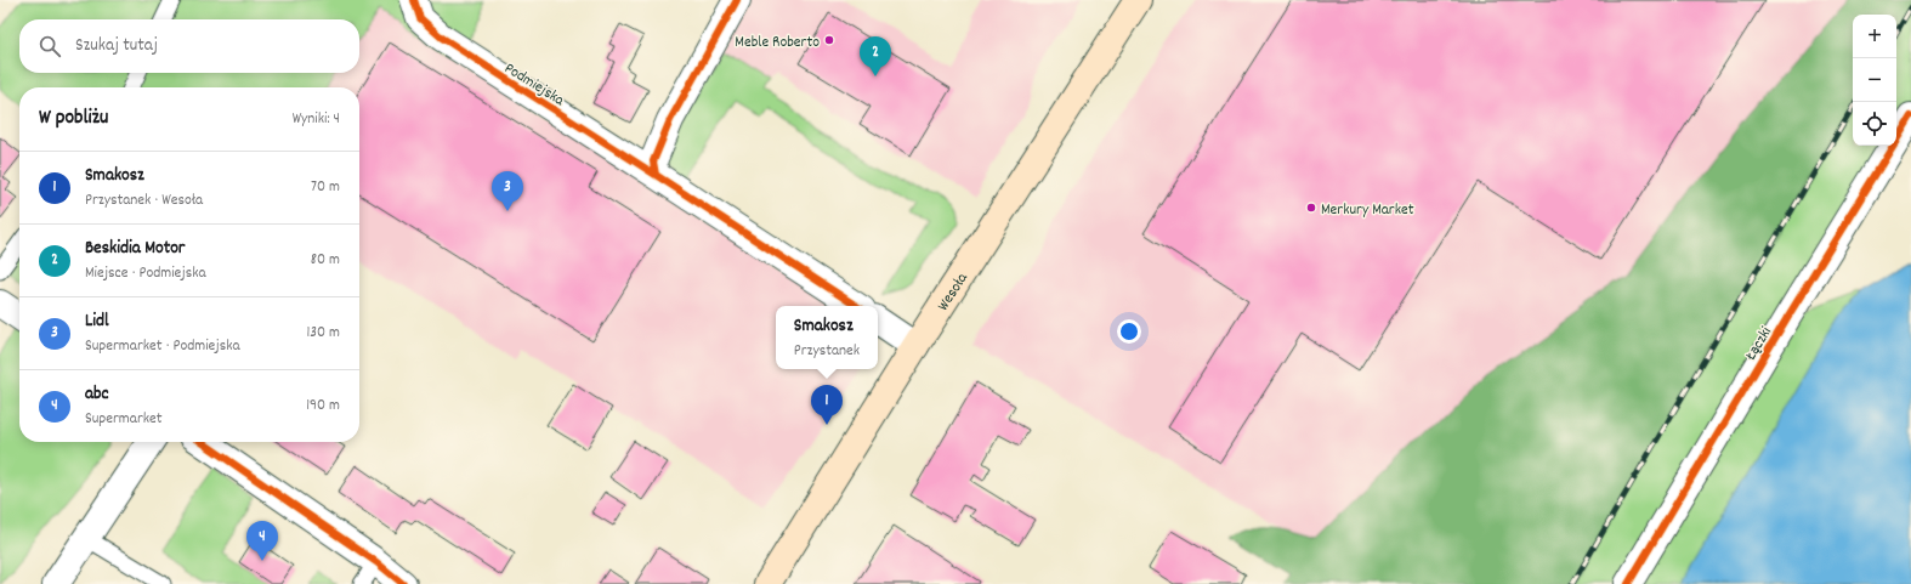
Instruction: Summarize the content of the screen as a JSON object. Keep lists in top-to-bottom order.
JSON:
{
  "streets": {
    "main road": ["Wesoła"],
    "street": ["Podmiejska", "Łączki"]
  },
  "places": ["Meble Roberto", "Merkury Market"],
  "page": {
    "map_buttons": ["+", "−"],
    "search": "Szukaj tutaj",
    "pins": [
      "2",
      "3",
      "1",
      "4"
    ],
    "heading": ["W pobliżu", "Wyniki: 4"],
    "list": [
      {
        "mark": "1",
        "name": "Smakosz",
        "note": "Przystanek · Wesoła",
        "value": "70 m"
      },
      {
        "mark": "2",
        "name": "Beskidia Motor",
        "note": "Miejsce · Podmiejska",
        "value": "80 m"
      },
      {
        "mark": "3",
        "name": "Lidl",
        "note": "Supermarket · Podmiejska",
        "value": "130 m"
      },
      {
        "mark": "4",
        "name": "abc",
        "note": "Supermarket",
        "value": "190 m"
      }
    ],
    "popup": ["Smakosz", "Przystanek"]
  }
}
